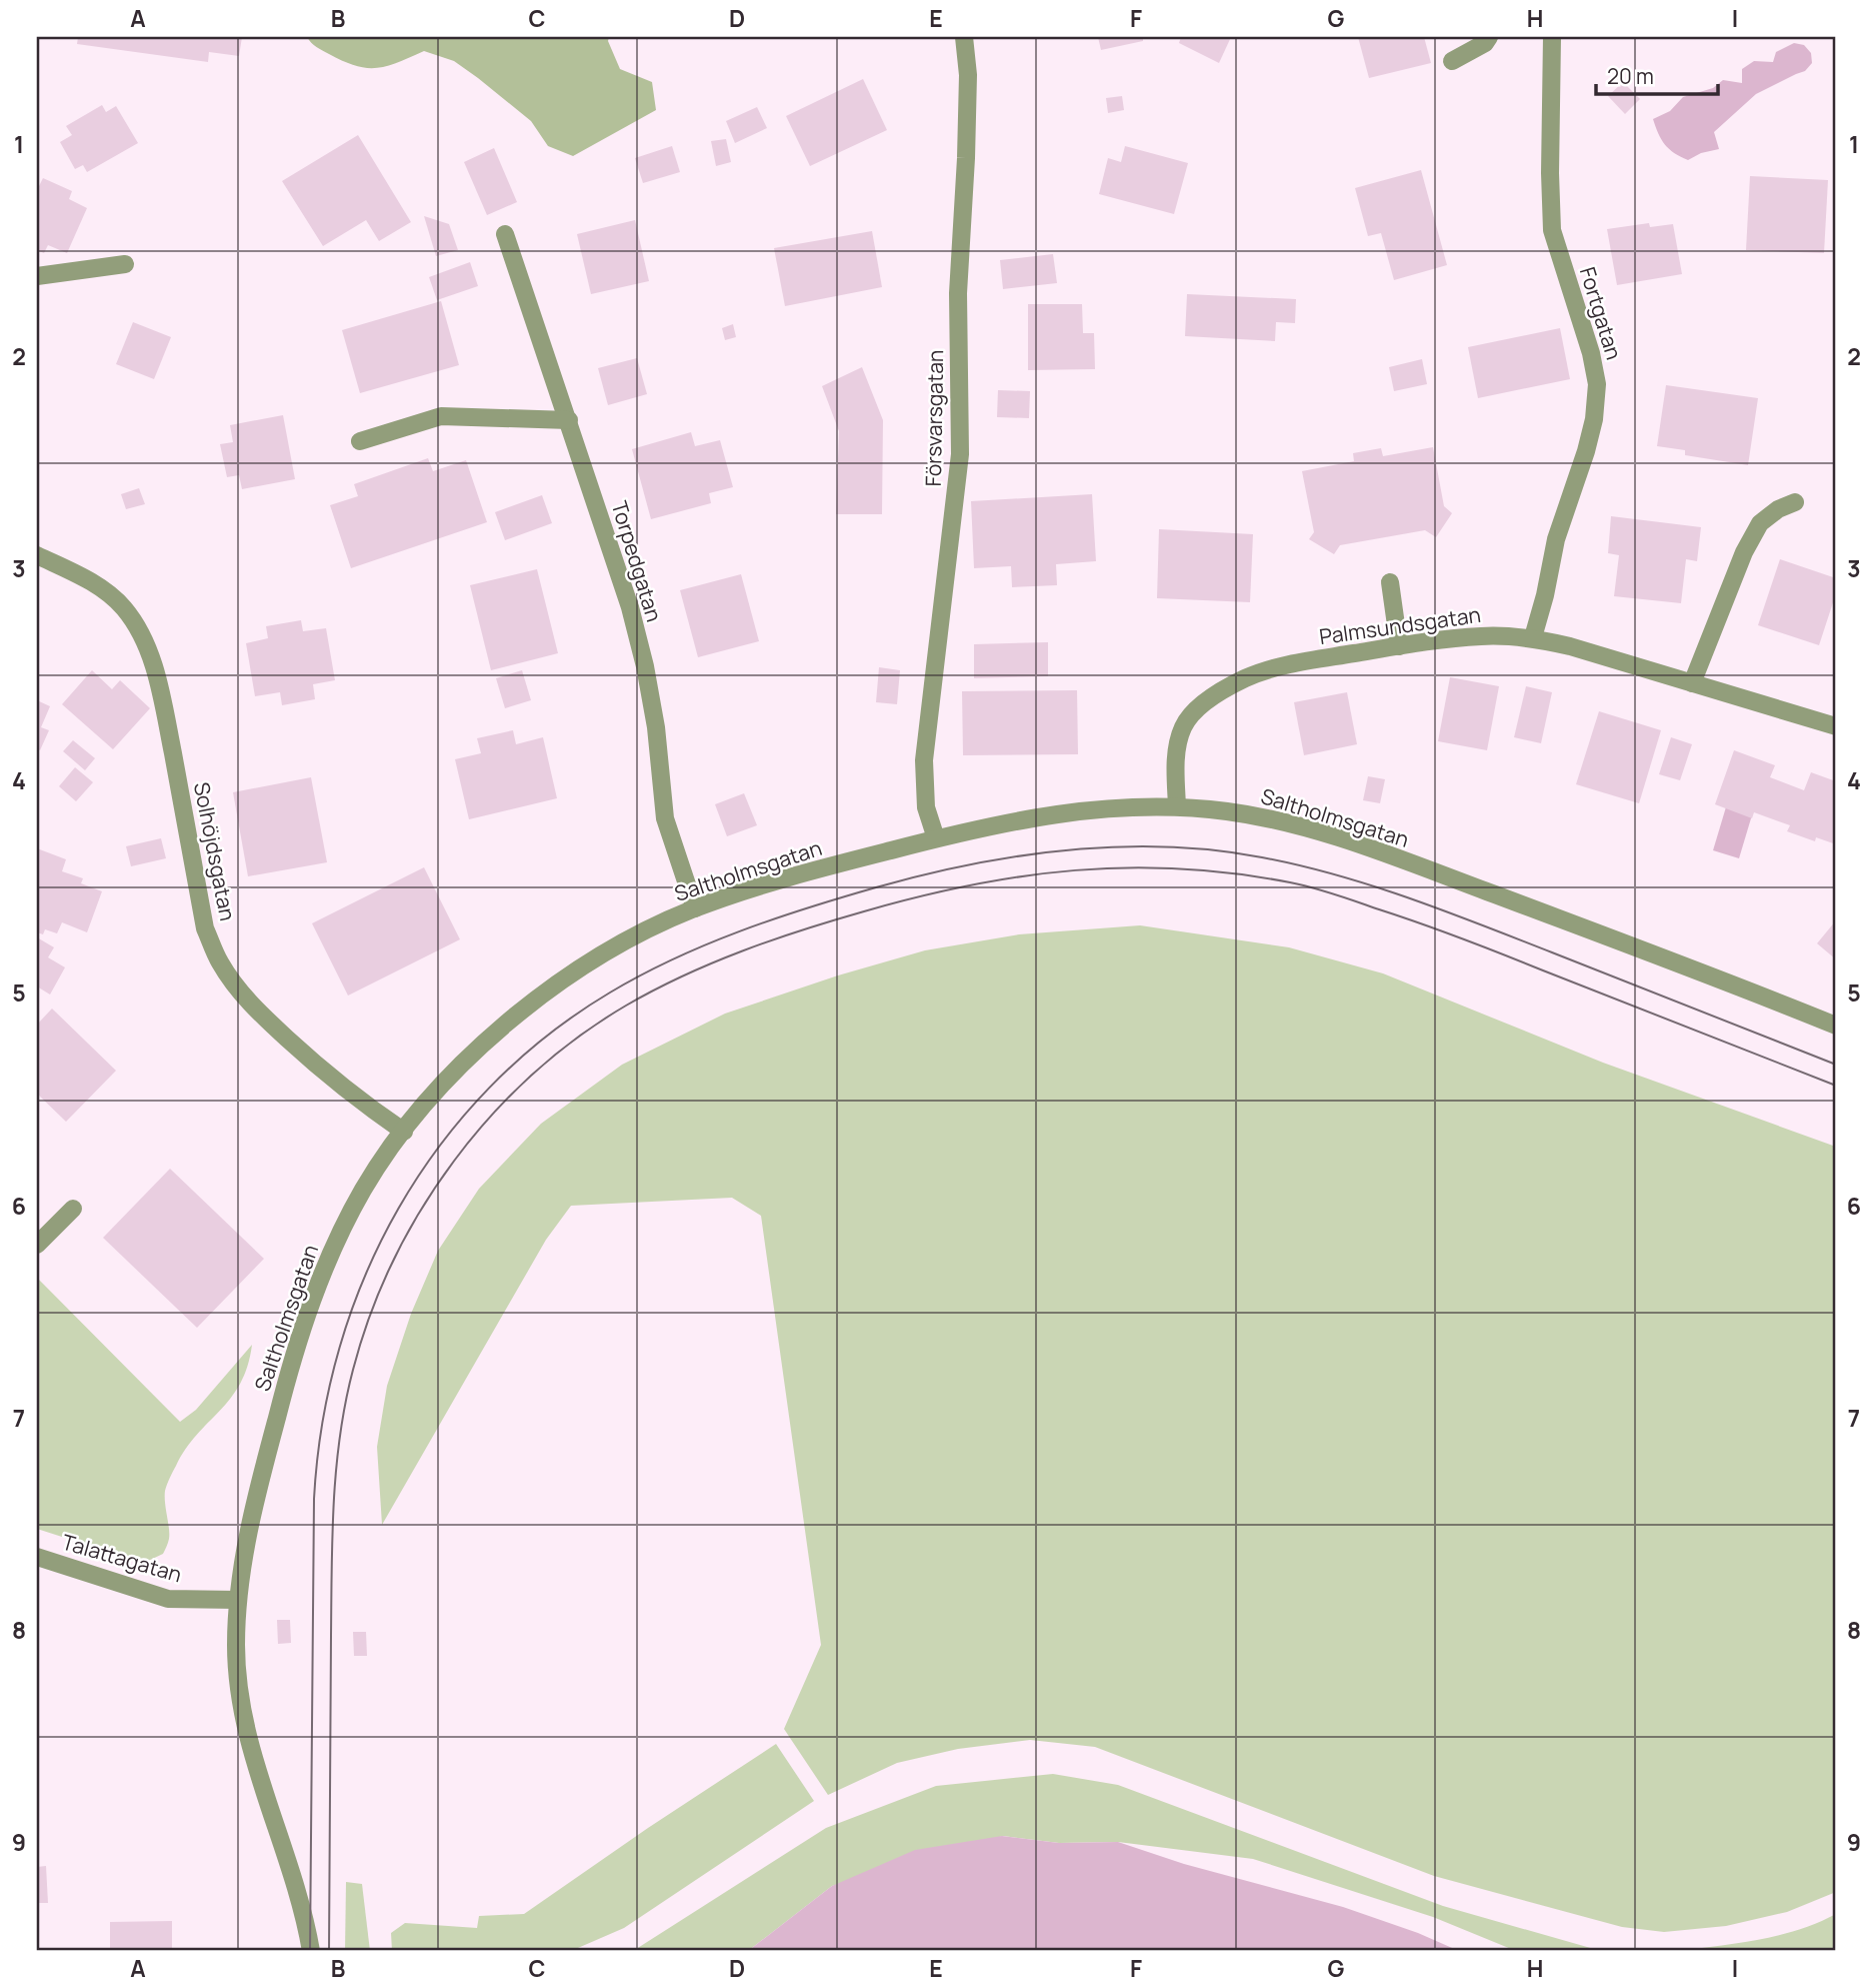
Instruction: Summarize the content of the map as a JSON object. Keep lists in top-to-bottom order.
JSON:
{
  "streets": {
    "street": [
      "Fortgatan",
      "Försvarsgatan",
      "Torpedgatan",
      "Palmsundsgatan",
      "Saltholmsgatan",
      "Solhöjdsgatan",
      "Talattagatan"
    ]
  },
  "crossings": [
    ["Fortgatan", "Palmsundsgatan"],
    ["Försvarsgatan", "Saltholmsgatan"],
    ["Torpedgatan", "Saltholmsgatan"],
    ["Palmsundsgatan", "Saltholmsgatan"],
    ["Saltholmsgatan", "Solhöjdsgatan"],
    ["Saltholmsgatan", "Talattagatan"]
  ],
  "scale_bar": "20 m",
  "grid": {
    "columns": [
      "A",
      "B",
      "C",
      "D",
      "E",
      "F",
      "G",
      "H",
      "I"
    ],
    "rows": [
      "1",
      "2",
      "3",
      "4",
      "5",
      "6",
      "7",
      "8",
      "9"
    ]
  }
}
